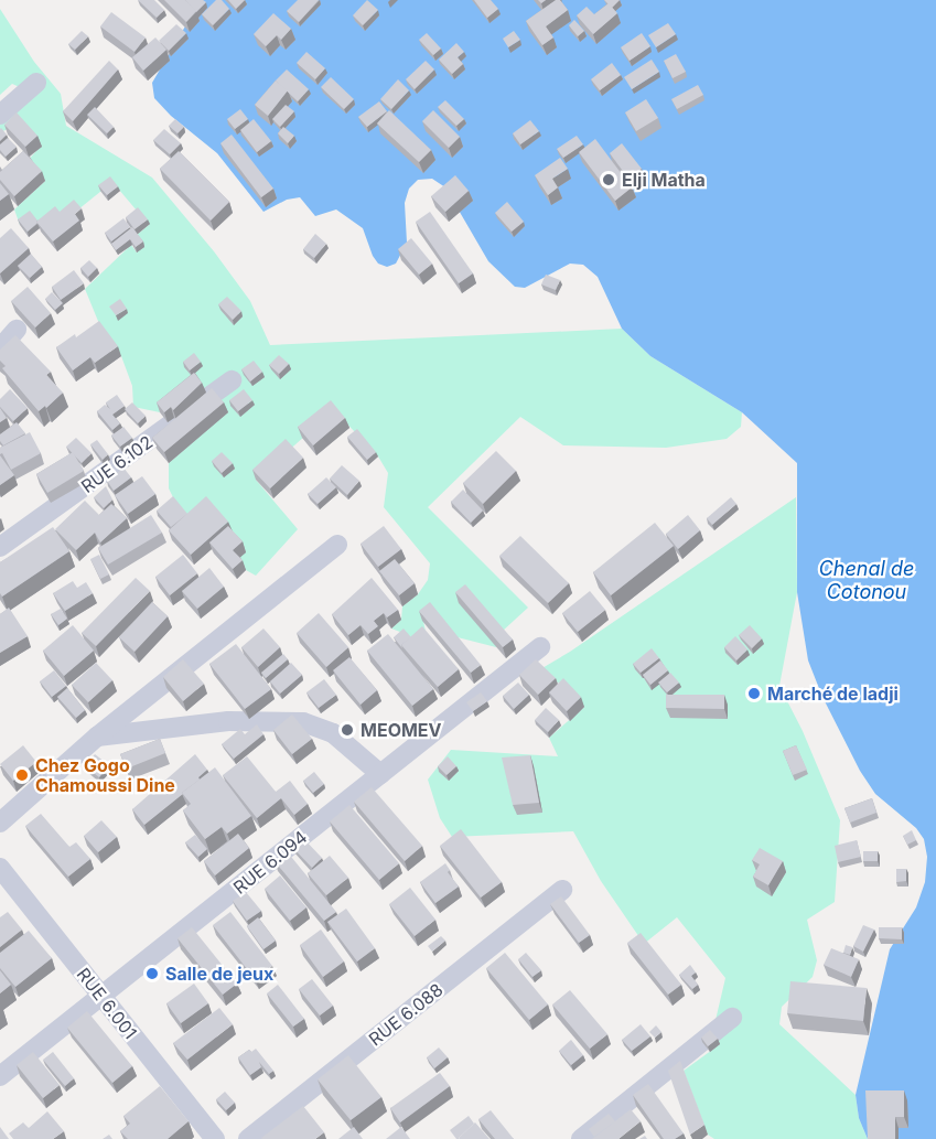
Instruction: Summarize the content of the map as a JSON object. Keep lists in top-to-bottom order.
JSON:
{
  "streets": {
    "street": [
      "RUE 6.102",
      "RUE 6.094",
      "RUE 6.001",
      "RUE 6.088"
    ]
  },
  "crossings": [
    ["RUE 6.094", "RUE 6.001"]
  ],
  "water": ["Chenal de Cotonou"],
  "places": [
    "Elji Matha",
    "Marché de ladji",
    "MEOMEV",
    "Chez Gogo Chamoussi Dine",
    "Salle de jeux"
  ]
}
